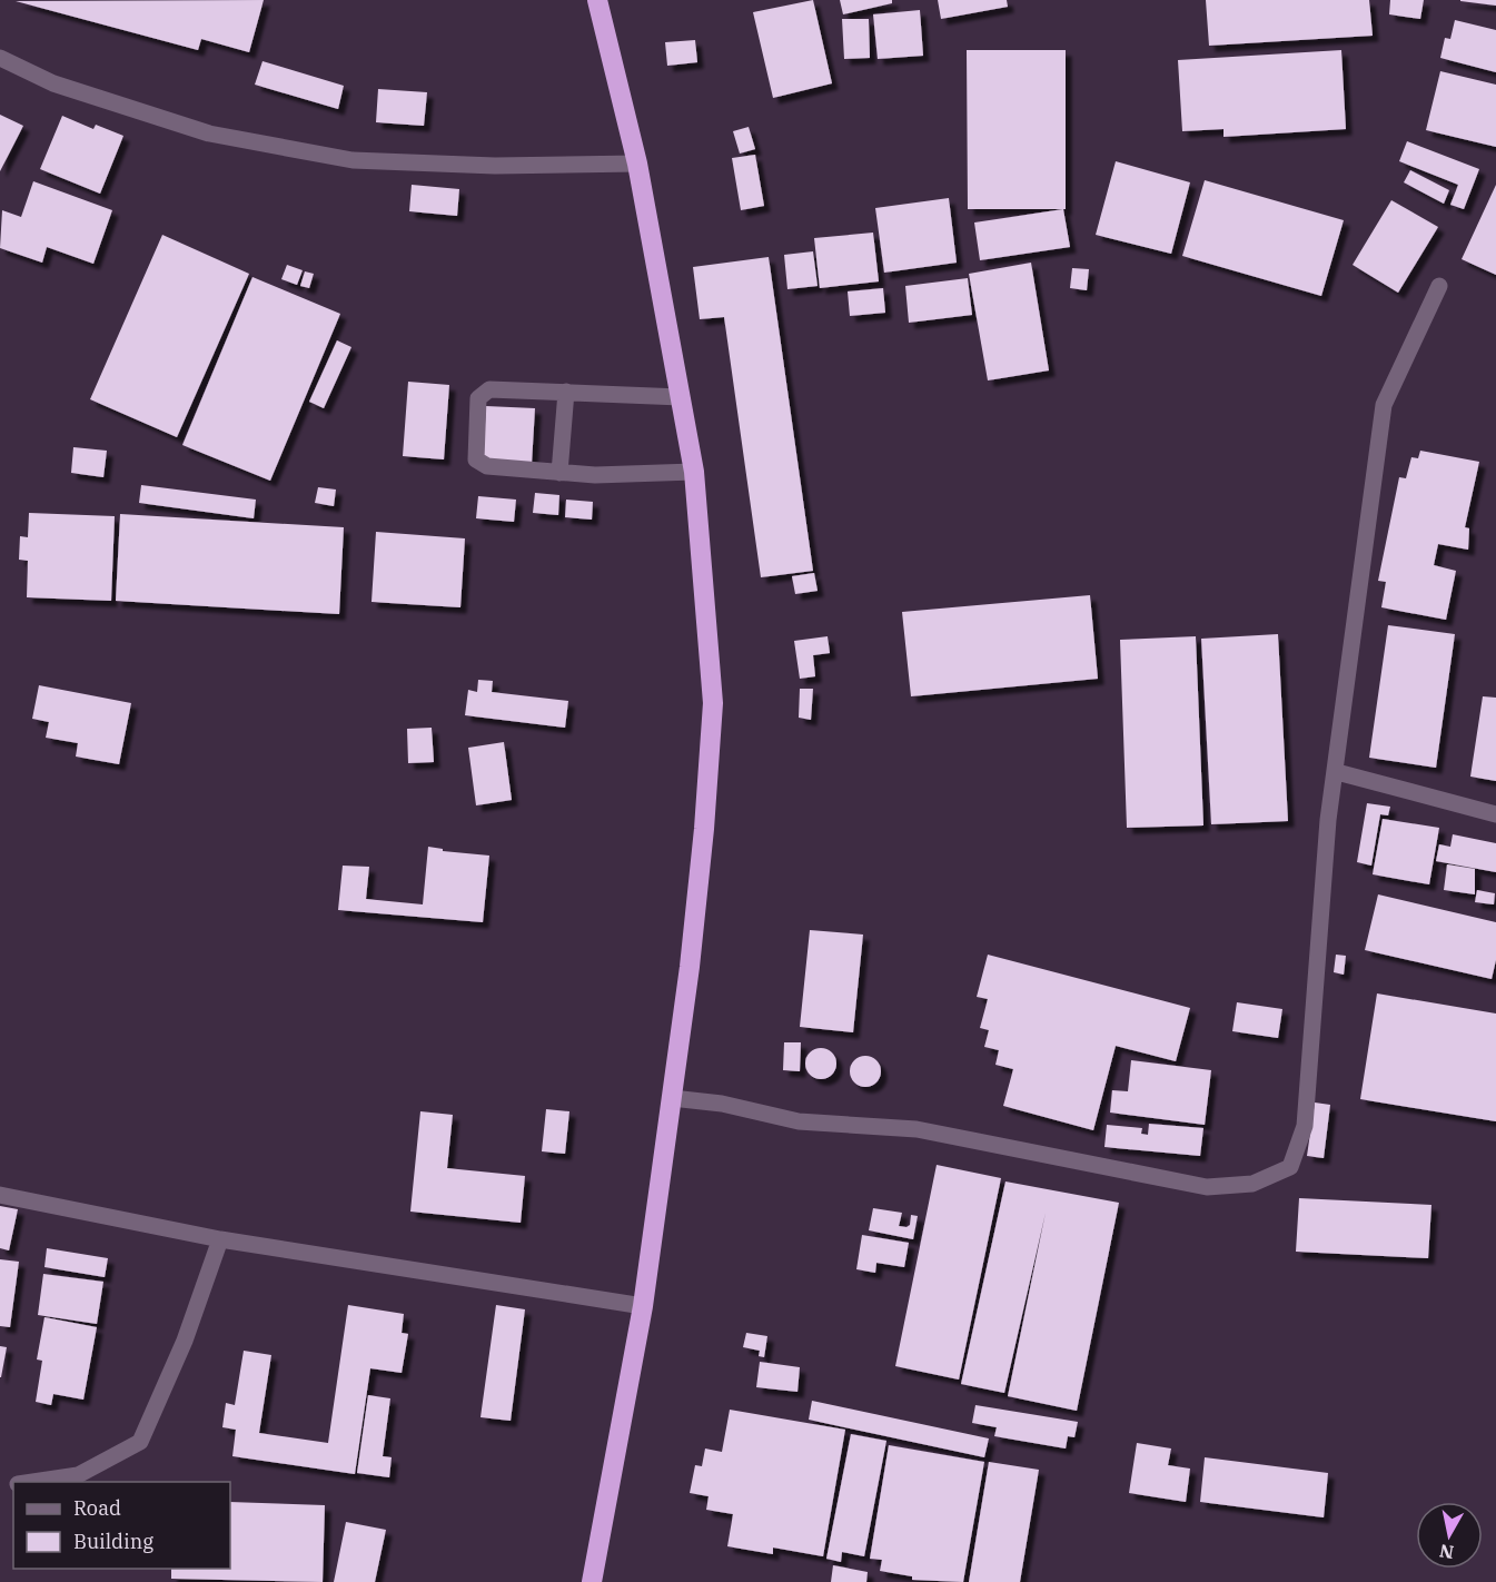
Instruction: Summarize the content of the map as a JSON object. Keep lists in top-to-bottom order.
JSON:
{
  "legend": ["Road", "Building"],
  "north": "bottom"
}
